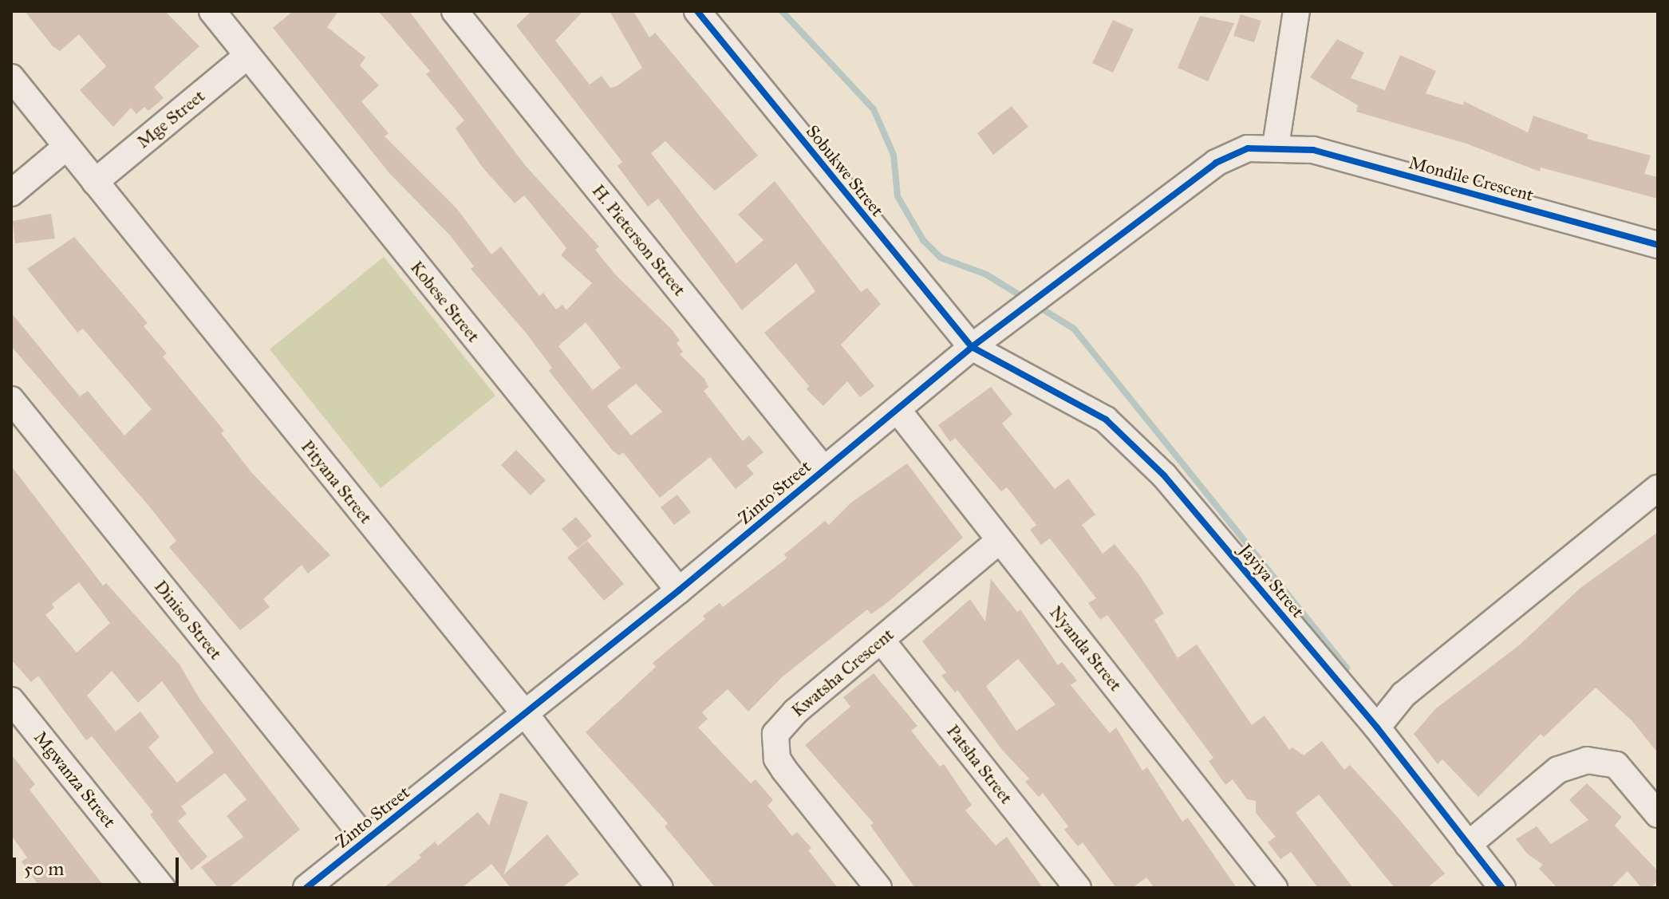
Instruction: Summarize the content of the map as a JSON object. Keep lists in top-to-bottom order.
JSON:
{
  "streets": {
    "street": [
      "Mge Street",
      "Sobukwe Street",
      "Mondile Crescent",
      "H. Pieterson Street",
      "Kobese Street",
      "Pityana Street",
      "Zinto Street",
      "Jayiya Street",
      "Diniso Street",
      "Nyanda Street",
      "Kwatsha Crescent",
      "Patsha Street",
      "Mgwanza Street"
    ]
  },
  "crossings": [
    ["Mge Street", "Kobese Street"],
    ["Mge Street", "Pityana Street"],
    ["Sobukwe Street", "Zinto Street"],
    ["Sobukwe Street", "Jayiya Street"],
    ["Mondile Crescent", "Zinto Street"],
    ["H. Pieterson Street", "Zinto Street"],
    ["Kobese Street", "Zinto Street"],
    ["Pityana Street", "Zinto Street"],
    ["Zinto Street", "Jayiya Street"],
    ["Zinto Street", "Diniso Street"],
    ["Zinto Street", "Nyanda Street"],
    ["Nyanda Street", "Kwatsha Crescent"],
    ["Kwatsha Crescent", "Patsha Street"]
  ],
  "scale_bar": "50 m"
}
